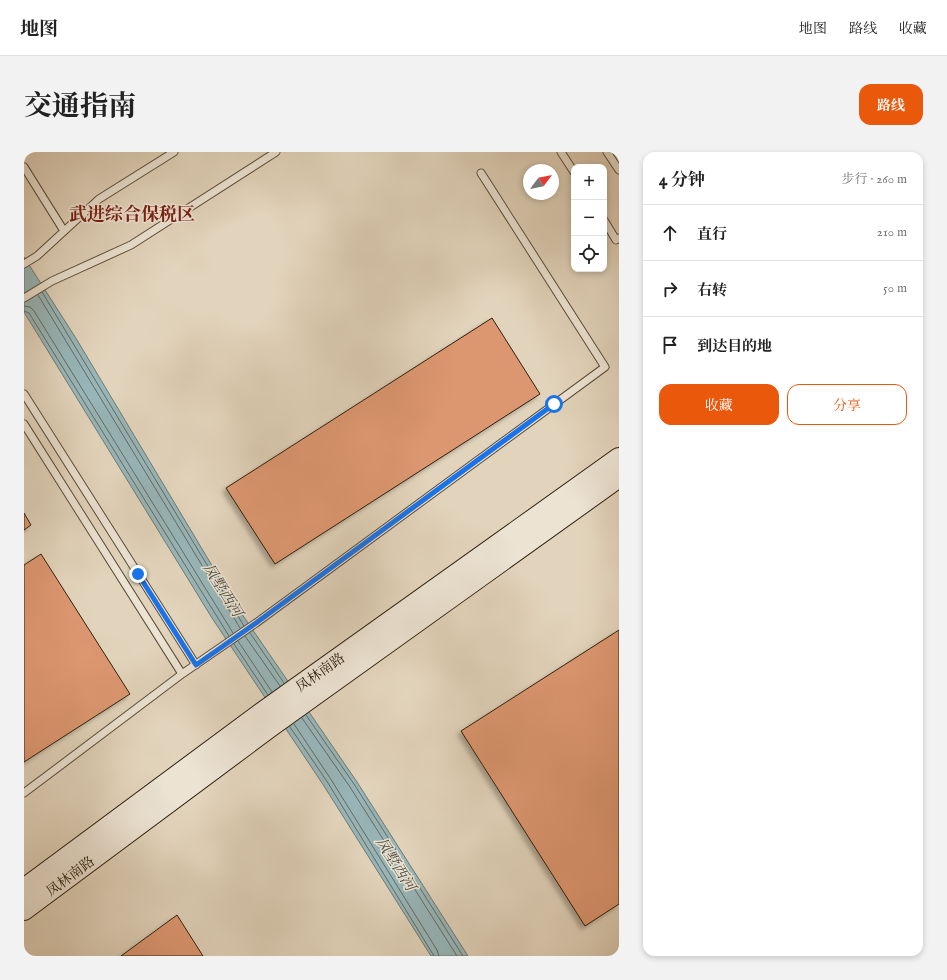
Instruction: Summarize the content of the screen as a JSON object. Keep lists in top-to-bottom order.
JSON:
{
  "streets": {
    "main road": ["凤林南路"]
  },
  "districts": ["武进综合保税区"],
  "water": ["凤墅西河"],
  "north": "top right",
  "page": {
    "header": "地图",
    "nav": ["地图", "路线", "收藏"],
    "title": "交通指南",
    "buttons": [
      "路线",
      ["收藏", "分享"]
    ],
    "heading": ["4 分钟", "步行 · 260 m"],
    "map_buttons": ["+", "−"],
    "list": [
      ["直行", "210 m"],
      ["右转", "50 m"],
      "到达目的地"
    ]
  }
}
